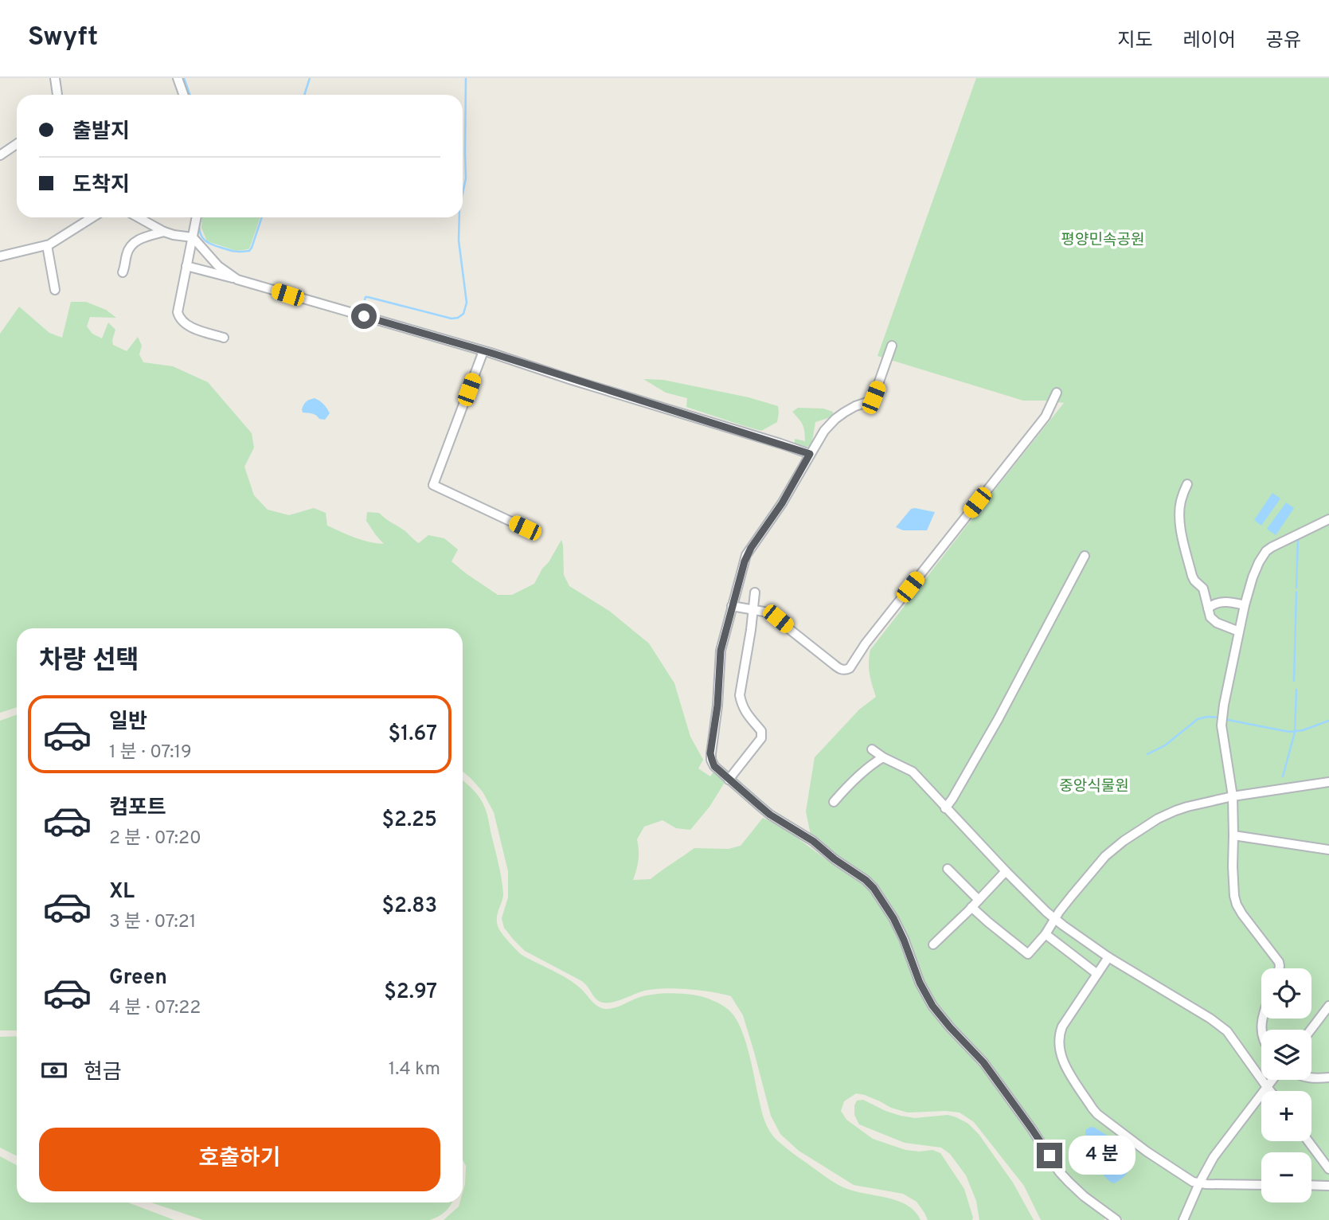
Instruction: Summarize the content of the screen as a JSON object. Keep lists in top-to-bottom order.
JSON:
{
  "parks": ["평양민속공원", "중앙식물원"],
  "page": {
    "header": "Swyft",
    "nav": ["지도", "레이어", "공유"],
    "banner": ["출발지", "도착지"],
    "heading": "차량 선택",
    "list": [
      {
        "name": "일반",
        "note": "1 분 · 07:19",
        "value": "$1.67"
      },
      {
        "name": "컴포트",
        "note": "2 분 · 07:20",
        "value": "$2.25"
      },
      {
        "name": "XL",
        "note": "3 분 · 07:21",
        "value": "$2.83"
      },
      {
        "name": "Green",
        "note": "4 분 · 07:22",
        "value": "$2.97"
      }
    ],
    "map_buttons": ["+", "−"],
    "pay": ["현금", "1.4 km"],
    "buttons": "호출하기",
    "bubble": "4 분"
  }
}
